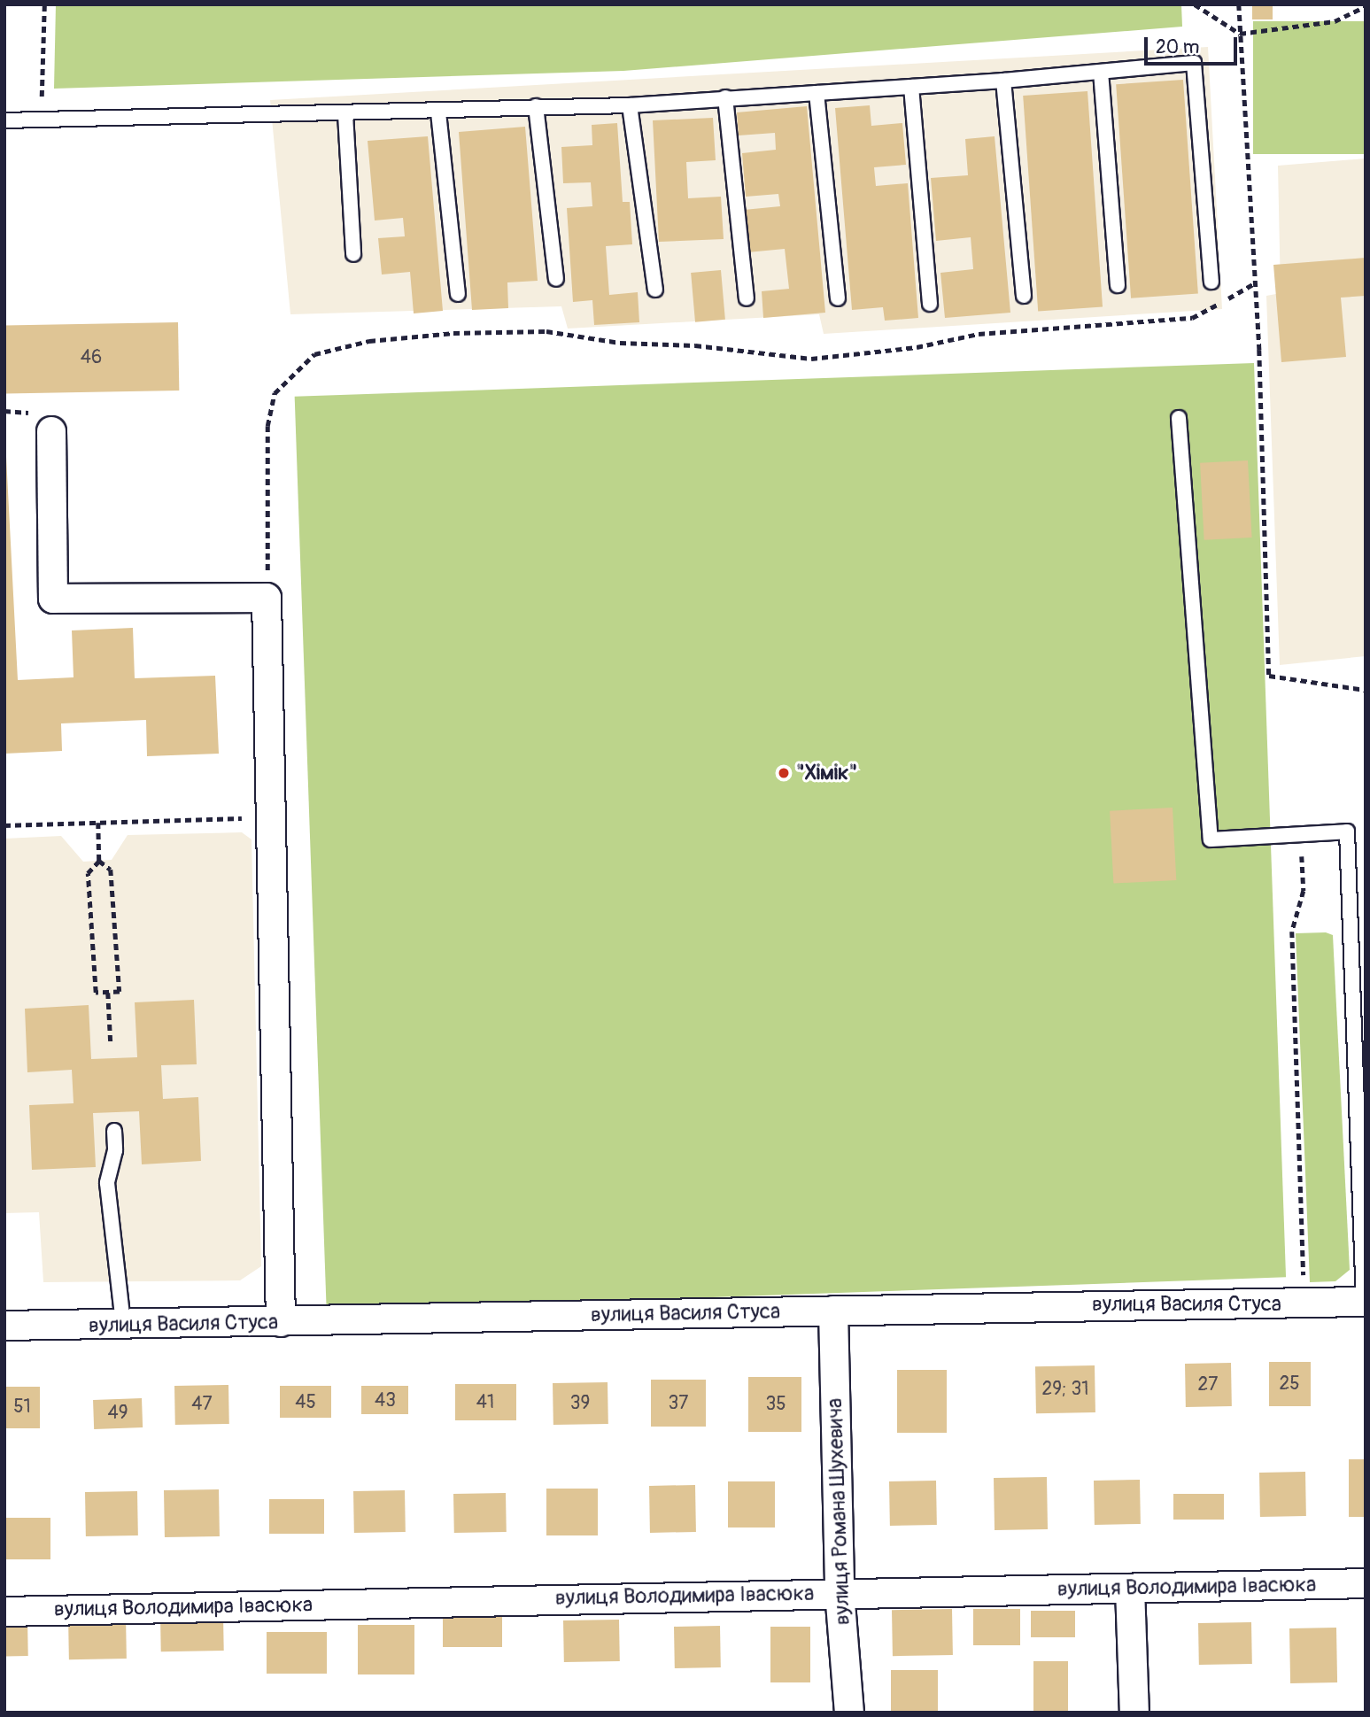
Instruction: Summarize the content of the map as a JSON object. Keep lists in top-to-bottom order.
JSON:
{
  "streets": {
    "street": ["вулиця Василя Стуса", "вулиця Романа Шухевича", "вулиця Володимира Івасюка"]
  },
  "crossings": [
    ["вулиця Василя Стуса", "вулиця Романа Шухевича"],
    ["вулиця Романа Шухевича", "вулиця Володимира Івасюка"]
  ],
  "places": ["\"Хімік\""],
  "house_numbers": [
    "46",
    "25",
    "27",
    "29; 31",
    "43",
    "45",
    "41",
    "39",
    "37",
    "47",
    "35",
    "51",
    "49"
  ],
  "scale_bar": "20 m"
}
